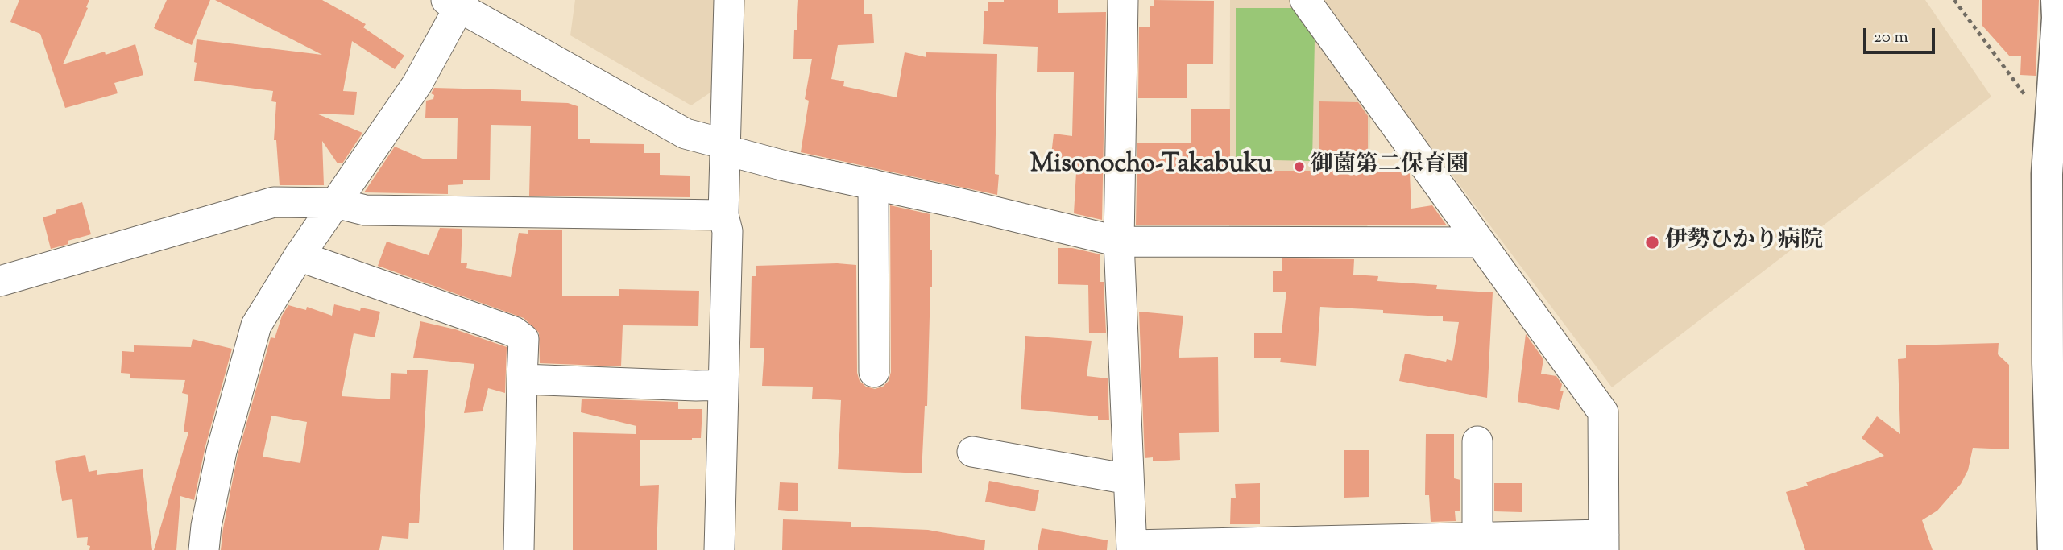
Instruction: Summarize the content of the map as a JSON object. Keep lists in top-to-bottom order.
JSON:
{
  "districts": ["Misonocho-Takabuku"],
  "places": ["御薗第二保育園", "伊勢ひかり病院"],
  "scale_bar": "20 m"
}
